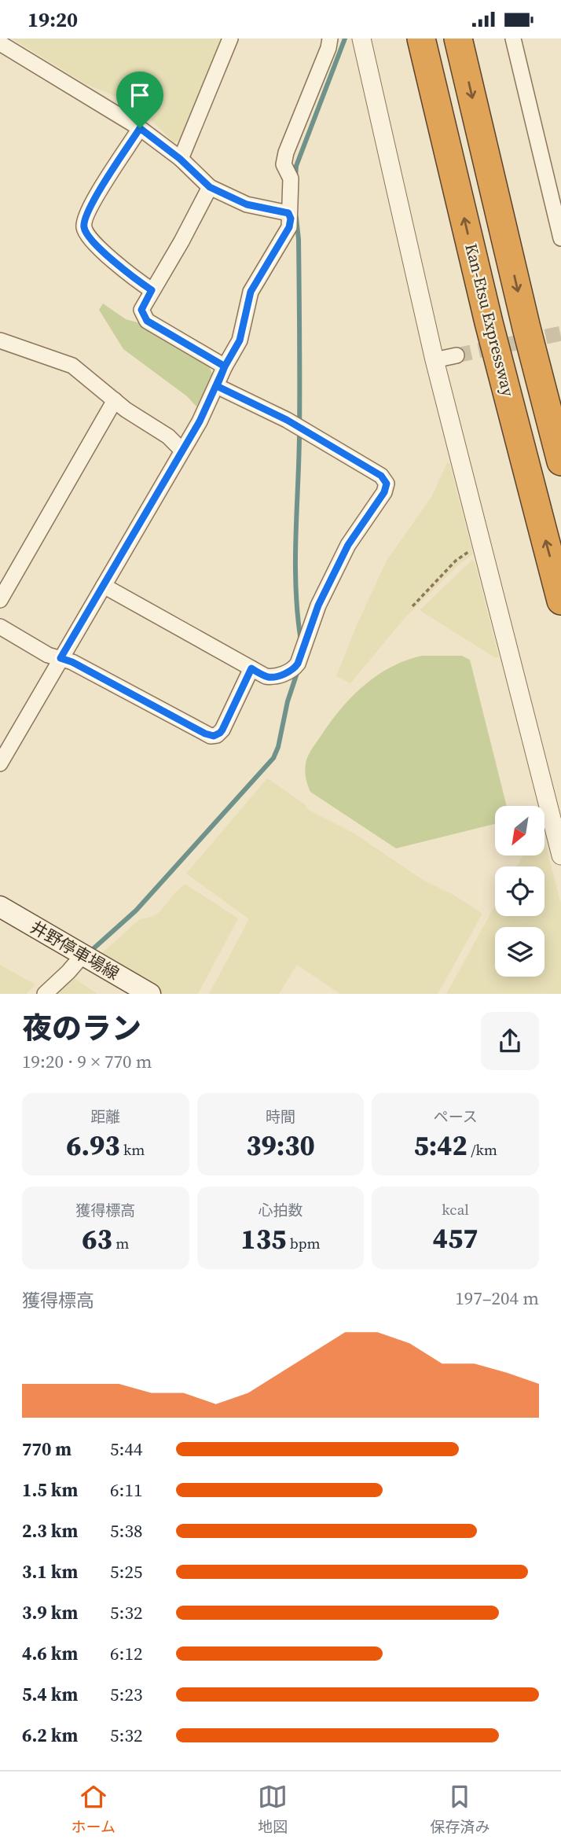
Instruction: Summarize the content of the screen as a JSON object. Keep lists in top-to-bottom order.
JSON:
{
  "streets": {
    "highway": ["Kan-Etsu Expressway"],
    "main road": ["井野停車場線"]
  },
  "north": "bottom left",
  "page": {
    "status": "19:20",
    "heading": ["夜のラン", "19:20 · 9 × 770 m"],
    "stats": [
      ["距離", "6.93 km"],
      ["時間", "39:30"],
      ["ペース", "5:42 /km"],
      ["獲得標高", "63 m"],
      ["心拍数", "135 bpm"],
      ["kcal", "457"]
    ],
    "chart": ["獲得標高", "197–204 m"],
    "list": [
      {
        "name": "770 m",
        "note": "5:44"
      },
      {
        "name": "1.5 km",
        "note": "6:11"
      },
      {
        "name": "2.3 km",
        "note": "5:38"
      },
      {
        "name": "3.1 km",
        "note": "5:25"
      },
      {
        "name": "3.9 km",
        "note": "5:32"
      },
      {
        "name": "4.6 km",
        "note": "6:12"
      },
      {
        "name": "5.4 km",
        "note": "5:23"
      },
      {
        "name": "6.2 km",
        "note": "5:32"
      }
    ],
    "tabs": ["ホーム", "地図", "保存済み"]
  }
}
